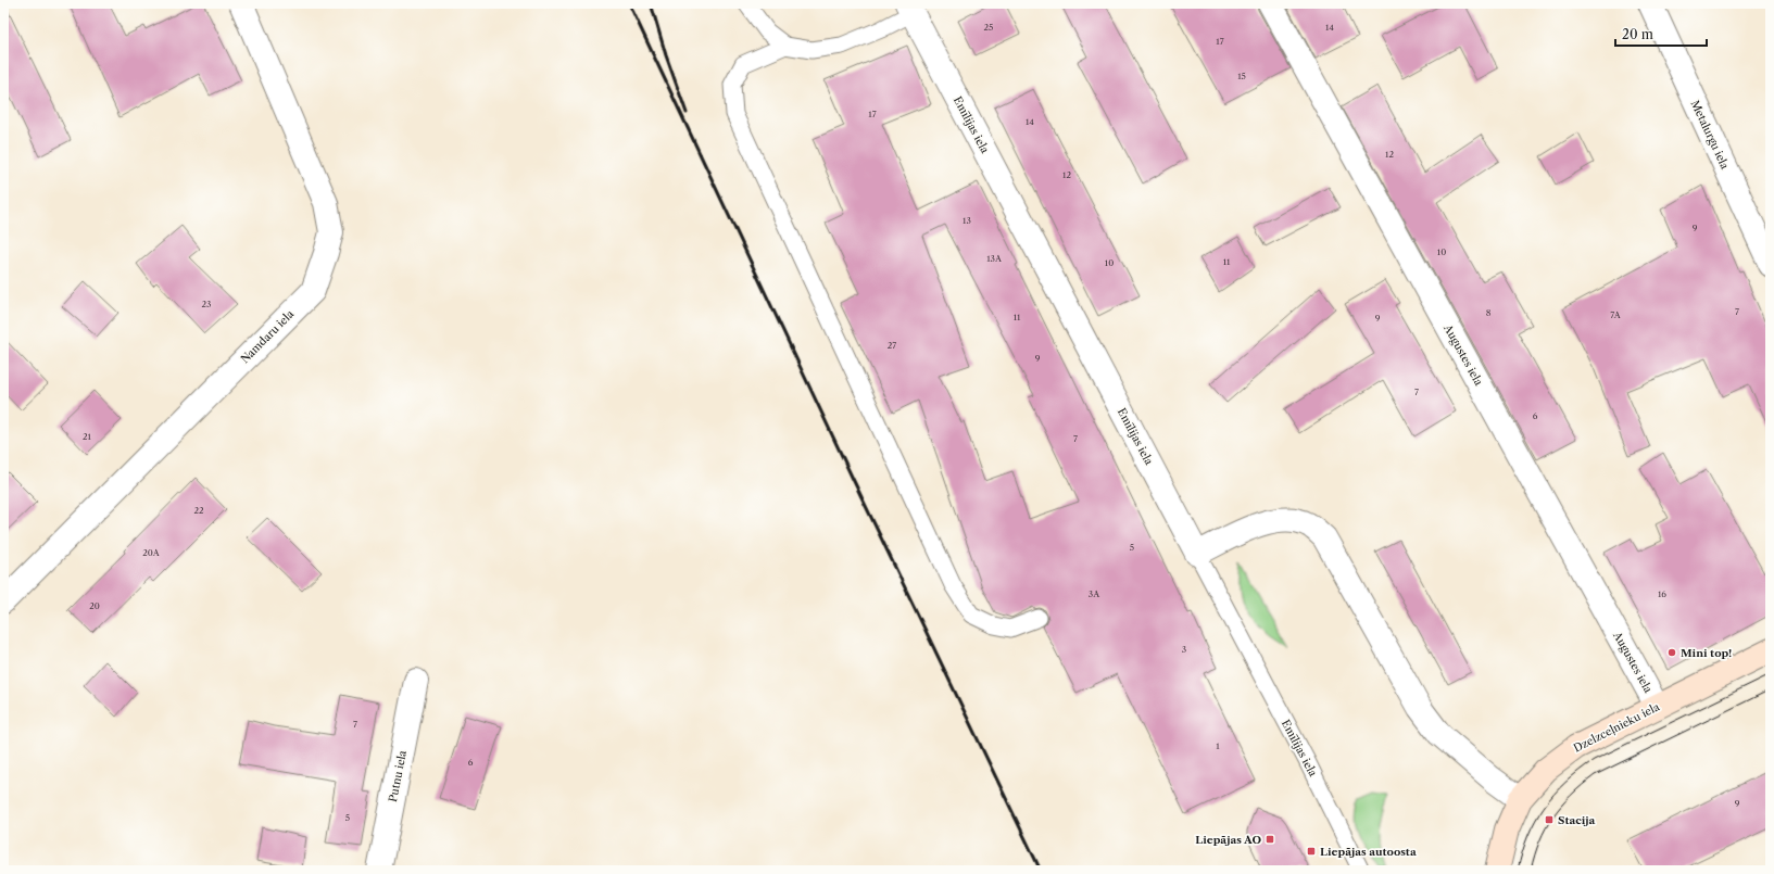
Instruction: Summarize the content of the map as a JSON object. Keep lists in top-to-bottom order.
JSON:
{
  "streets": {
    "street": [
      "Emīlijas iela",
      "Metalurgu iela",
      "Namdaru iela",
      "Augustes iela",
      "Dzelzceļnieku iela",
      "Putnu iela"
    ]
  },
  "crossings": [
    ["Augustes iela", "Dzelzceļnieku iela"]
  ],
  "places": {
    "other": ["Mini top!"],
    "transit": ["Stacija", "Liepājas AO", "Liepājas autoosta"]
  },
  "house_numbers": [
    "25",
    "14",
    "17",
    "15",
    "17",
    "14",
    "12",
    "12",
    "13",
    "9",
    "10",
    "13A",
    "11",
    "10",
    "23",
    "7",
    "8",
    "7A",
    "11",
    "9",
    "27",
    "9",
    "7",
    "6",
    "21",
    "7",
    "22",
    "5",
    "20A",
    "3A",
    "16",
    "20",
    "3",
    "7",
    "1",
    "6",
    "9",
    "5"
  ],
  "scale_bar": "20 m"
}
